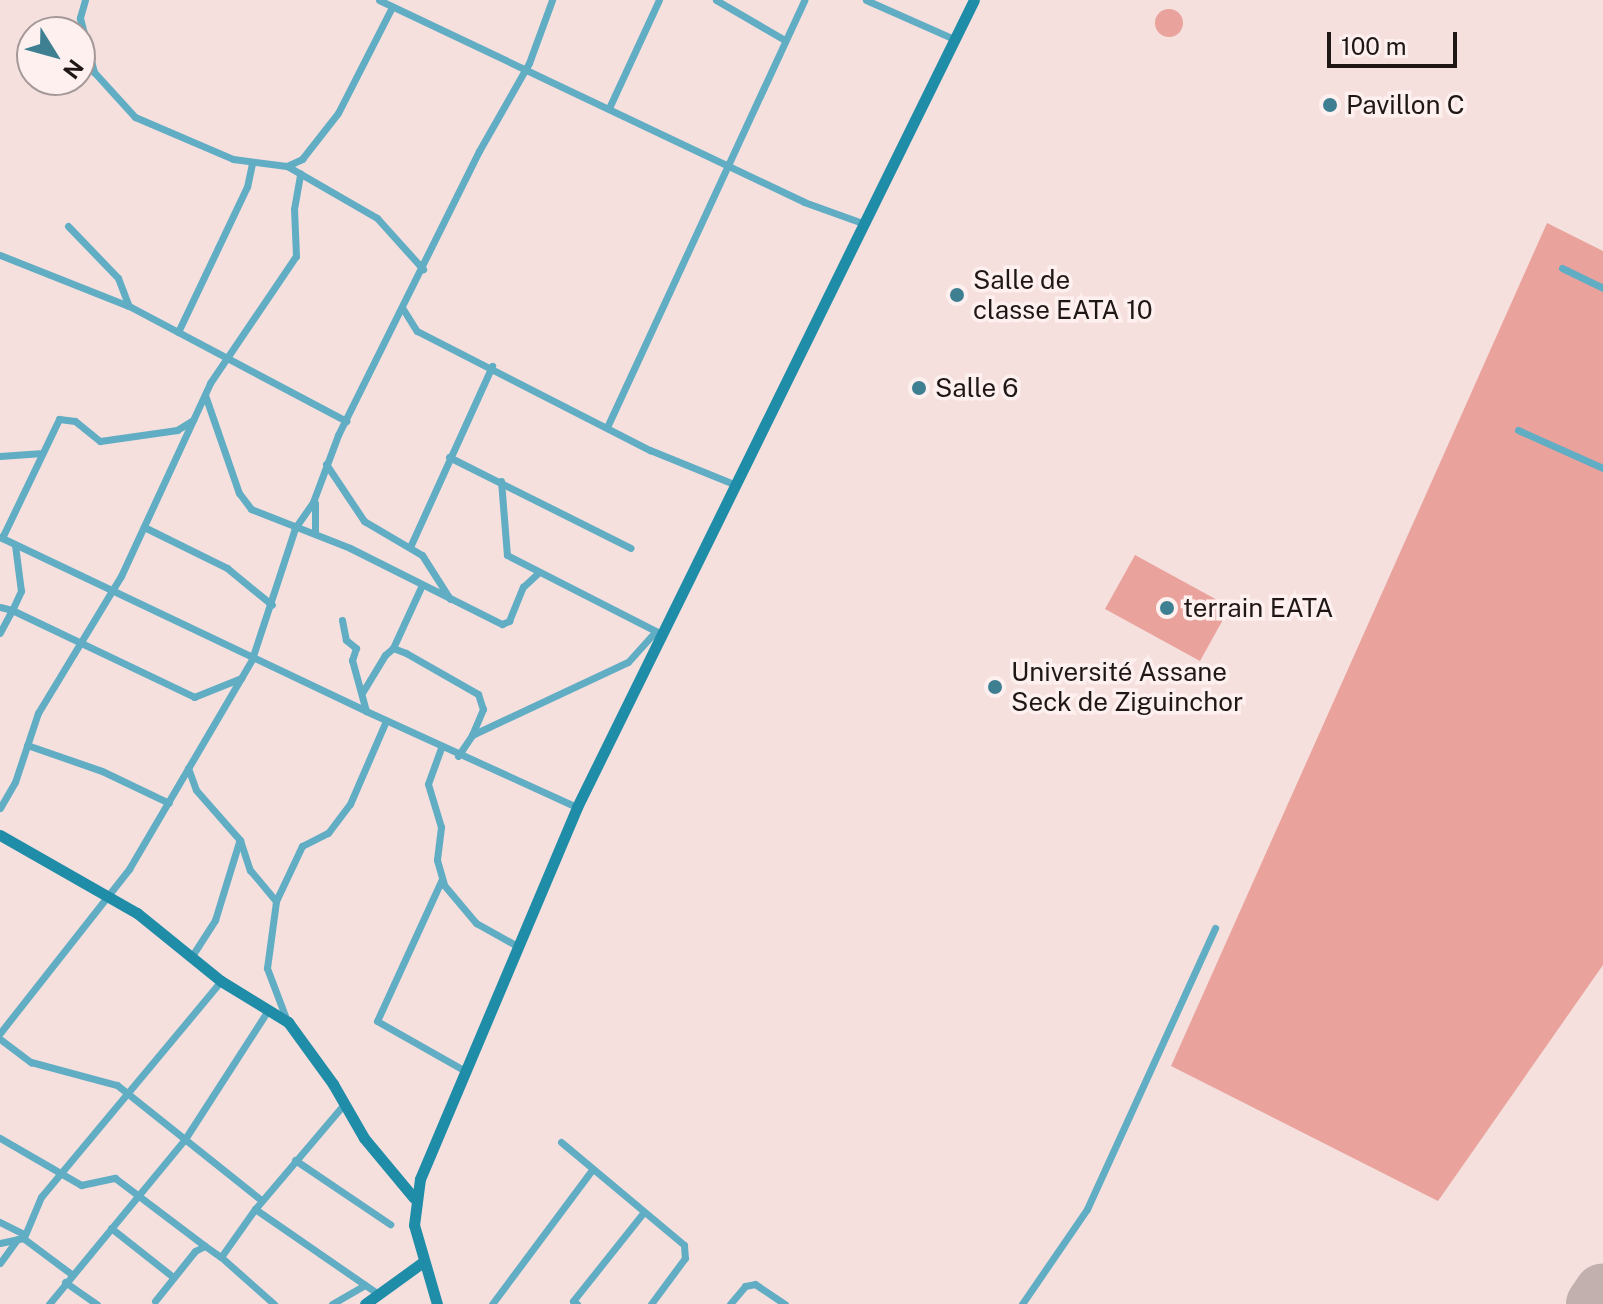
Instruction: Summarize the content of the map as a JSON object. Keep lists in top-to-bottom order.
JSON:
{
  "places": [
    "Pavillon C",
    "Salle de classe EATA 10",
    "Salle 6",
    "terrain EATA",
    "Université Assane Seck de Ziguinchor"
  ],
  "scale_bar": "100 m",
  "north": "bottom right"
}
